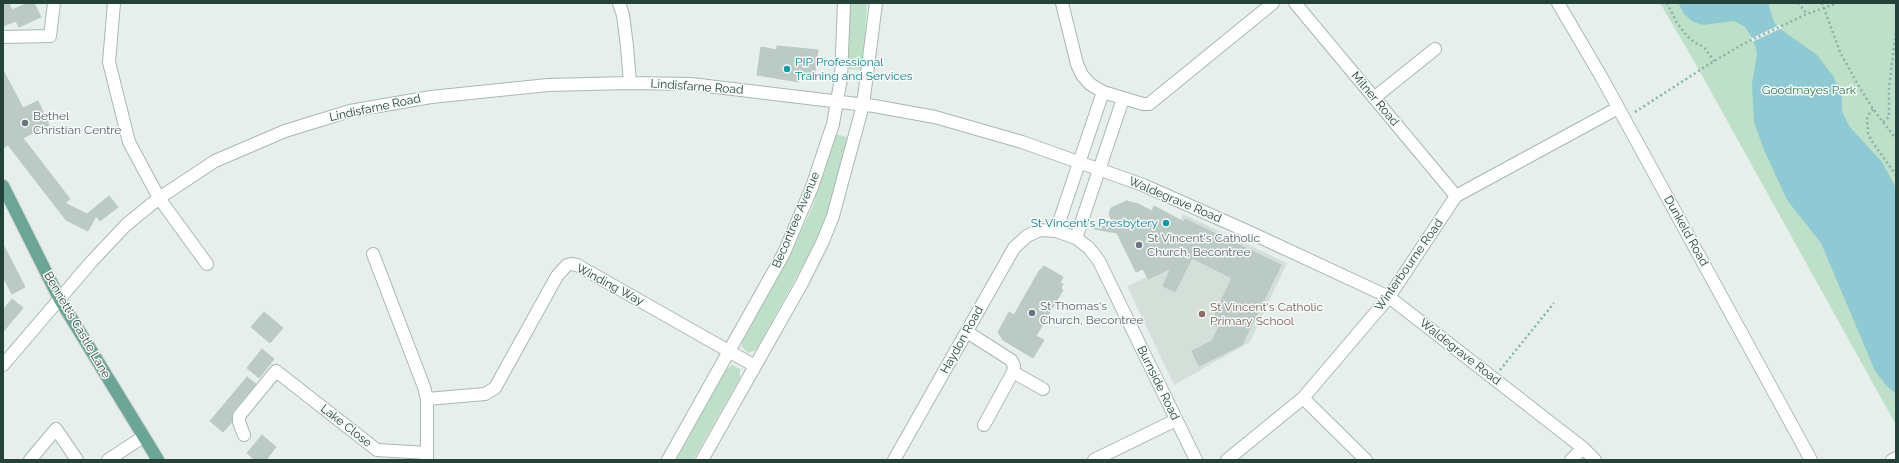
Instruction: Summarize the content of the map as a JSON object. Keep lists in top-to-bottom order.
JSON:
{
  "streets": {
    "main road": ["Bennett's Castle Lane"],
    "street": [
      "Lindisfarne Road",
      "Milner Road",
      "Waldegrave Road",
      "Becontree Avenue",
      "Dunkeld Road",
      "Winterbourne Road",
      "Winding Way",
      "Haydon Road",
      "Burnside Road",
      "Lake Close"
    ]
  },
  "crossings": [
    ["Lindisfarne Road", "Waldegrave Road"],
    ["Lindisfarne Road", "Becontree Avenue"],
    ["Lindisfarne Road", "Bennett's Castle Lane"],
    ["Milner Road", "Winterbourne Road"],
    ["Waldegrave Road", "Becontree Avenue"],
    ["Waldegrave Road", "Winterbourne Road"],
    ["Becontree Avenue", "Winding Way"],
    ["Dunkeld Road", "Winterbourne Road"],
    ["Haydon Road", "Burnside Road"]
  ],
  "parks": ["Goodmayes Park"],
  "places": [
    "PIP Professional Training and Services",
    "Bethel Christian Centre",
    "St Vincent's Presbytery",
    "St Vincent's Catholic Church, Becontree",
    "St Thomas's Church, Becontree",
    "St Vincent's Catholic Primary School"
  ]
}
